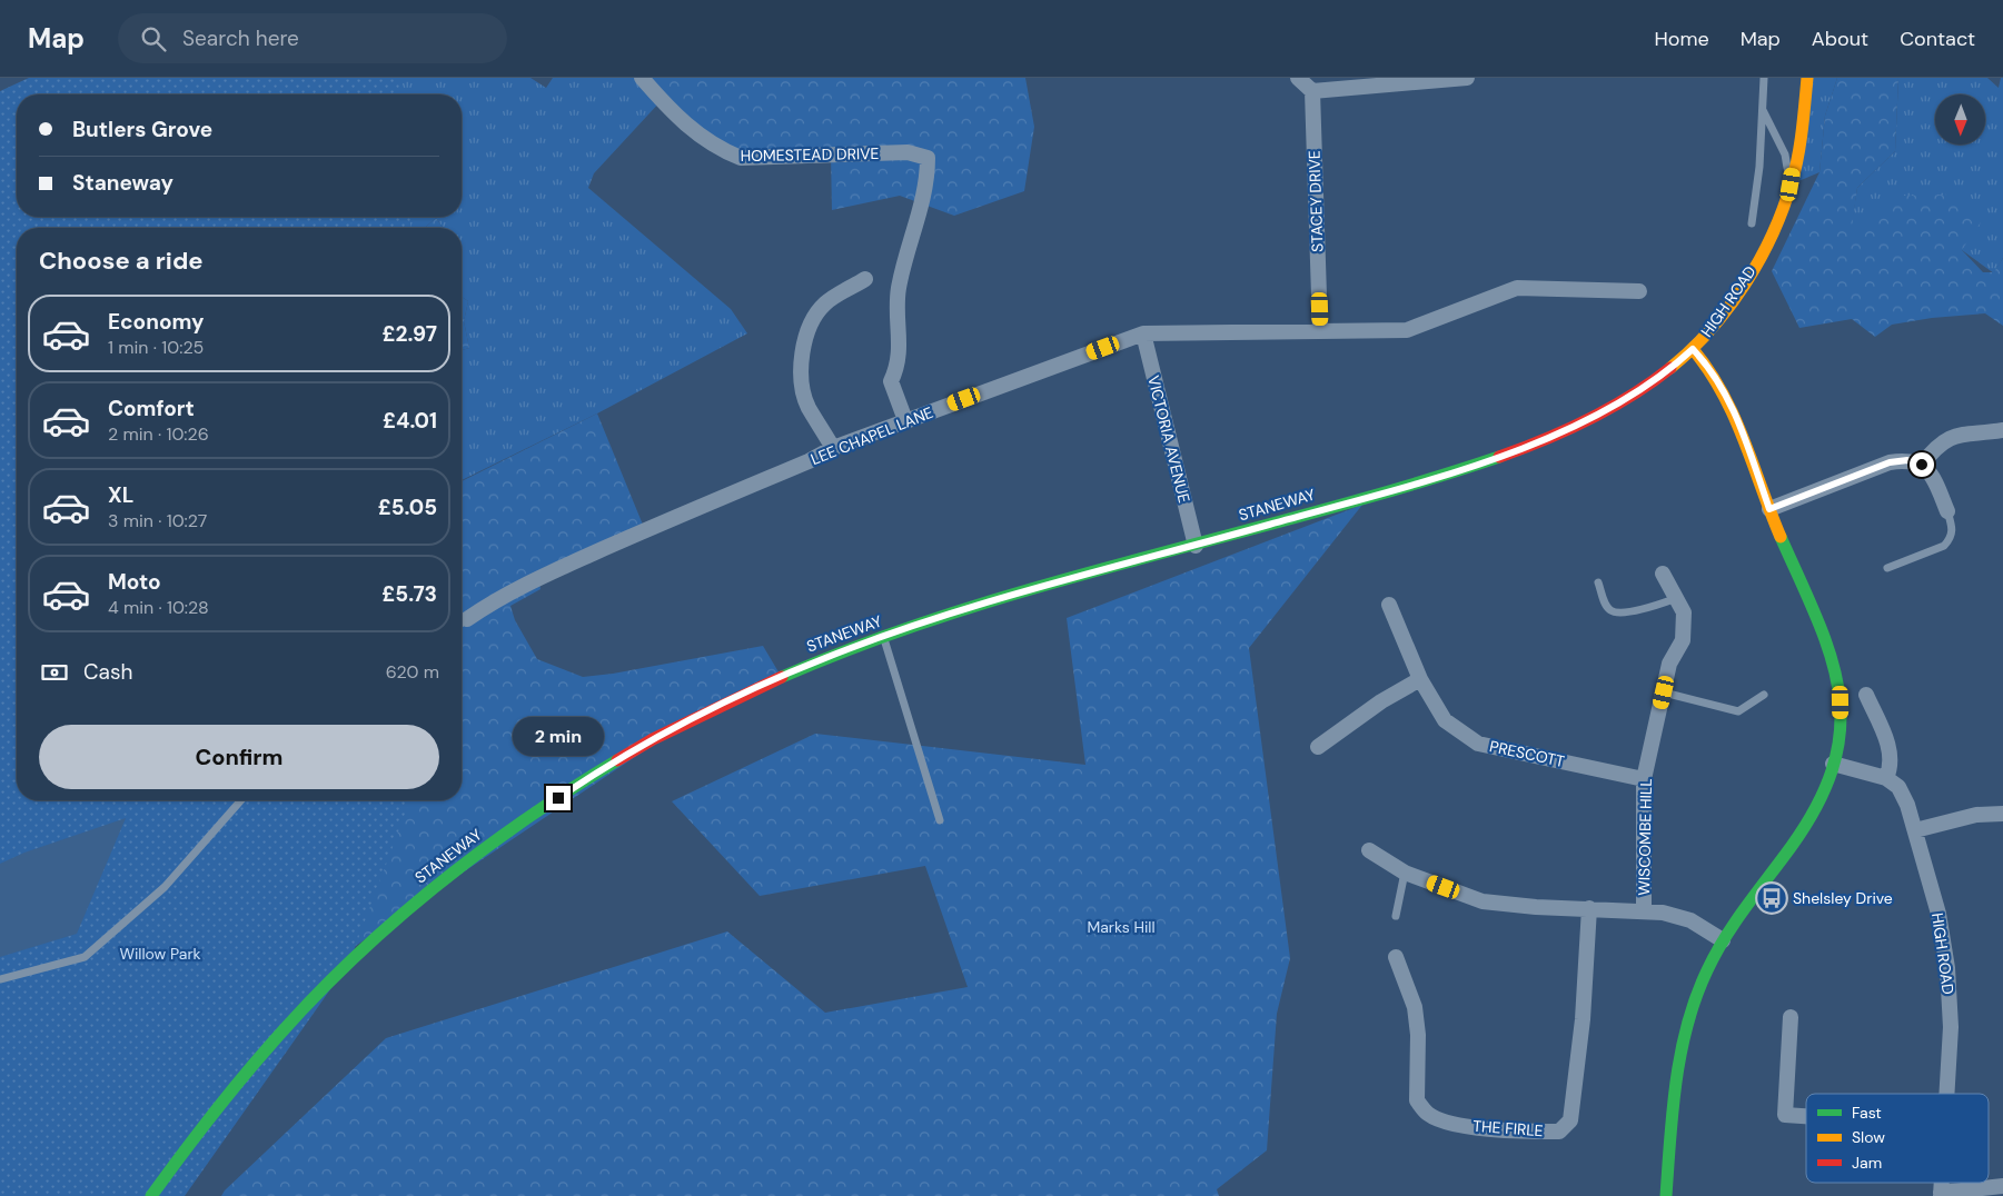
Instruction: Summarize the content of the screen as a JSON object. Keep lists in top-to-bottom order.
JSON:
{
  "streets": {
    "main road": ["HIGH ROAD", "STANEWAY"],
    "street": [
      "HOMESTEAD DRIVE",
      "STACEY DRIVE",
      "LEE CHAPEL LANE",
      "VICTORIA AVENUE",
      "PRESCOTT",
      "WISCOMBE HILL",
      "THE FIRLE"
    ]
  },
  "crossings": [
    ["HOMESTEAD DRIVE", "LEE CHAPEL LANE"],
    ["STACEY DRIVE", "LEE CHAPEL LANE"],
    ["HIGH ROAD", "STANEWAY"],
    ["LEE CHAPEL LANE", "VICTORIA AVENUE"],
    ["VICTORIA AVENUE", "STANEWAY"],
    ["PRESCOTT", "WISCOMBE HILL"]
  ],
  "parks": ["Marks Hill", "Willow Park"],
  "places": {
    "bus stop": ["Shelsley Drive"]
  },
  "legend": ["Fast", "Slow", "Jam"],
  "north": "bottom",
  "page": {
    "header": "Map",
    "search": "Search here",
    "nav": [
      "Home",
      "Map",
      "About",
      "Contact"
    ],
    "banner": ["Butlers Grove", "Staneway"],
    "heading": "Choose a ride",
    "list": [
      {
        "name": "Economy",
        "note": "1 min · 10:25",
        "value": "£2.97"
      },
      {
        "name": "Comfort",
        "note": "2 min · 10:26",
        "value": "£4.01"
      },
      {
        "name": "XL",
        "note": "3 min · 10:27",
        "value": "£5.05"
      },
      {
        "name": "Moto",
        "note": "4 min · 10:28",
        "value": "£5.73"
      }
    ],
    "pay": ["Cash", "620 m"],
    "buttons": "Confirm",
    "bubble": "2 min"
  }
}
